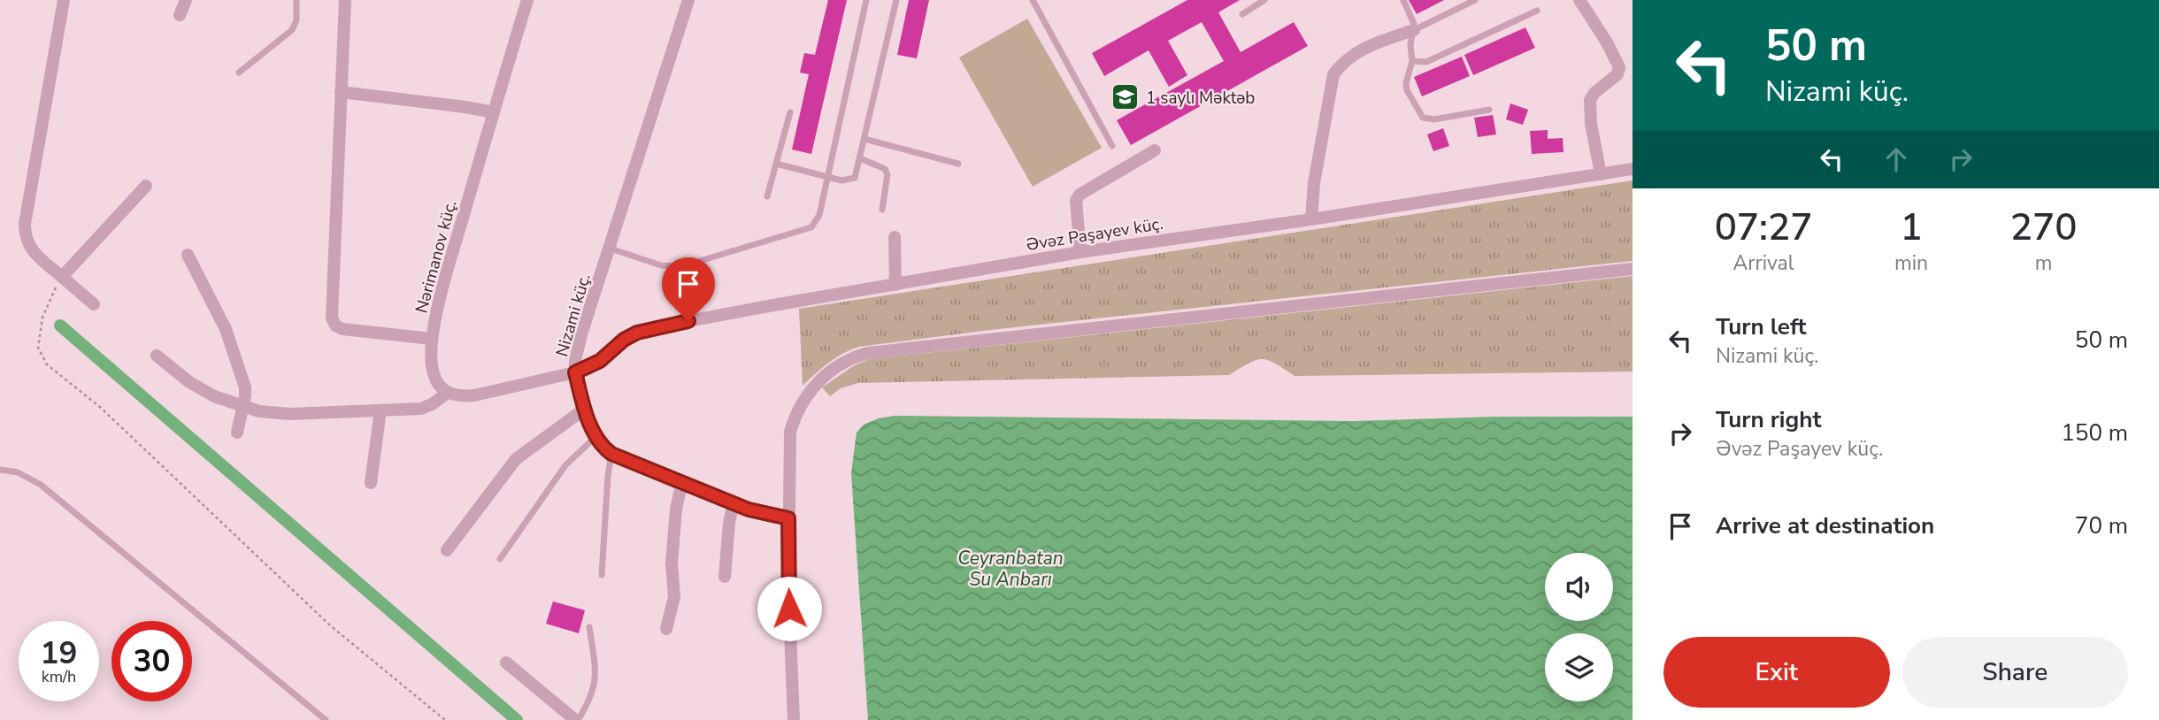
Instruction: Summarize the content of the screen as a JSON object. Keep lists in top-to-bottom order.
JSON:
{
  "streets": {
    "street": ["Əvəz Paşayev küç.", "Nərimanov küç.", "Nizami küç."]
  },
  "crossings": [
    ["Əvəz Paşayev küç.", "Nizami küç."]
  ],
  "water": ["Ceyranbatan Su Anbarı"],
  "places": {
    "school or university": ["1 saylı Məktəb"]
  },
  "page": {
    "turn": ["50 m", "Nizami küç."],
    "eta": [
      "07:27",
      "Arrival",
      "1",
      "min",
      "270",
      "m"
    ],
    "list": [
      {
        "name": "Turn left",
        "note": "Nizami küç.",
        "value": "50 m"
      },
      {
        "name": "Turn right",
        "note": "Əvəz Paşayev küç.",
        "value": "150 m"
      },
      {
        "name": "Arrive at destination",
        "value": "70 m"
      }
    ],
    "speed": "19 km/h",
    "limit": "30",
    "buttons": ["Exit", "Share"]
  }
}
